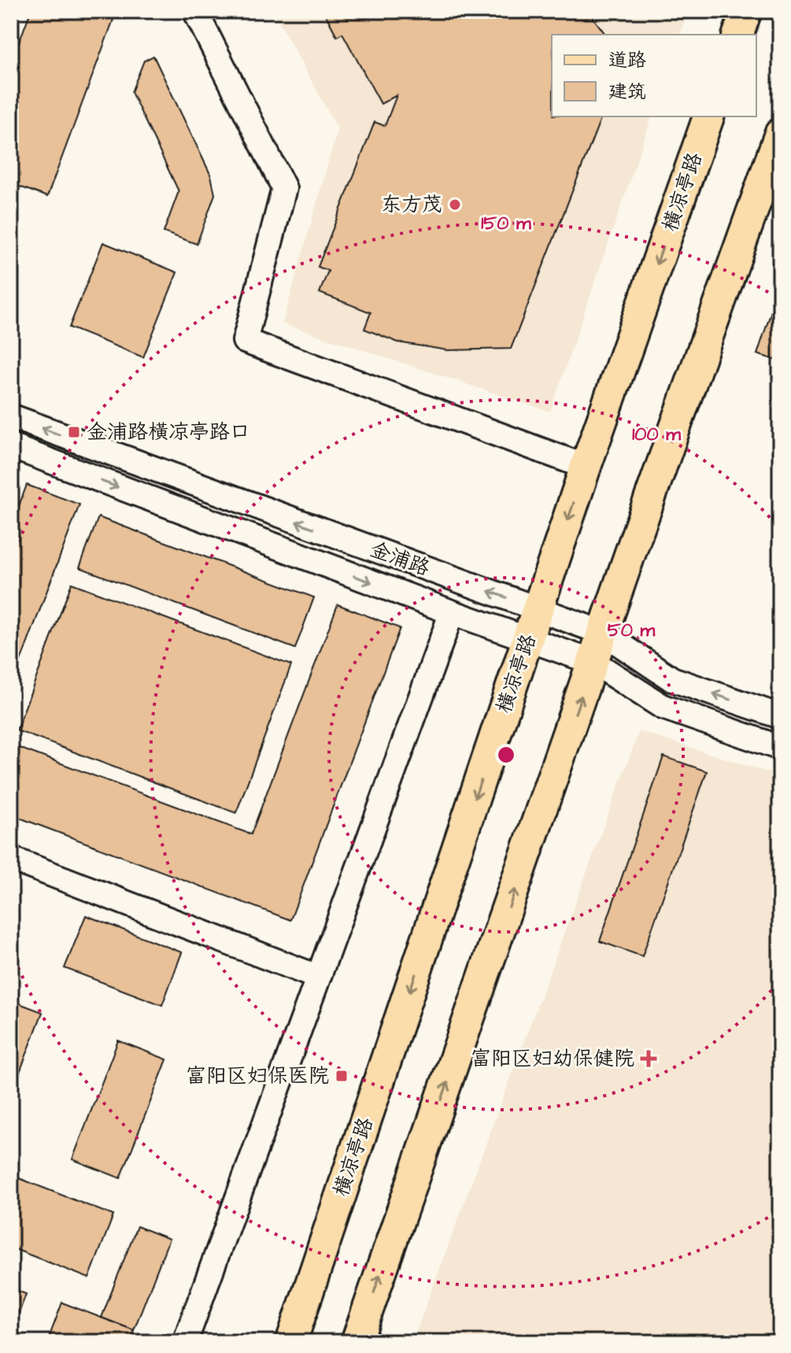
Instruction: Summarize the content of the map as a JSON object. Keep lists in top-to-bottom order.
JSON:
{
  "streets": {
    "main road": ["横凉亭路"],
    "street": ["金浦路"]
  },
  "crossings": [
    ["横凉亭路", "金浦路"]
  ],
  "places": {
    "other": ["东方茂"],
    "transit": ["金浦路横凉亭路口", "富阳区妇保医院"],
    "health": ["富阳区妇幼保健院"]
  },
  "legend": ["道路", "建筑"],
  "rings": ["150 m", "100 m", "50 m"]
}
